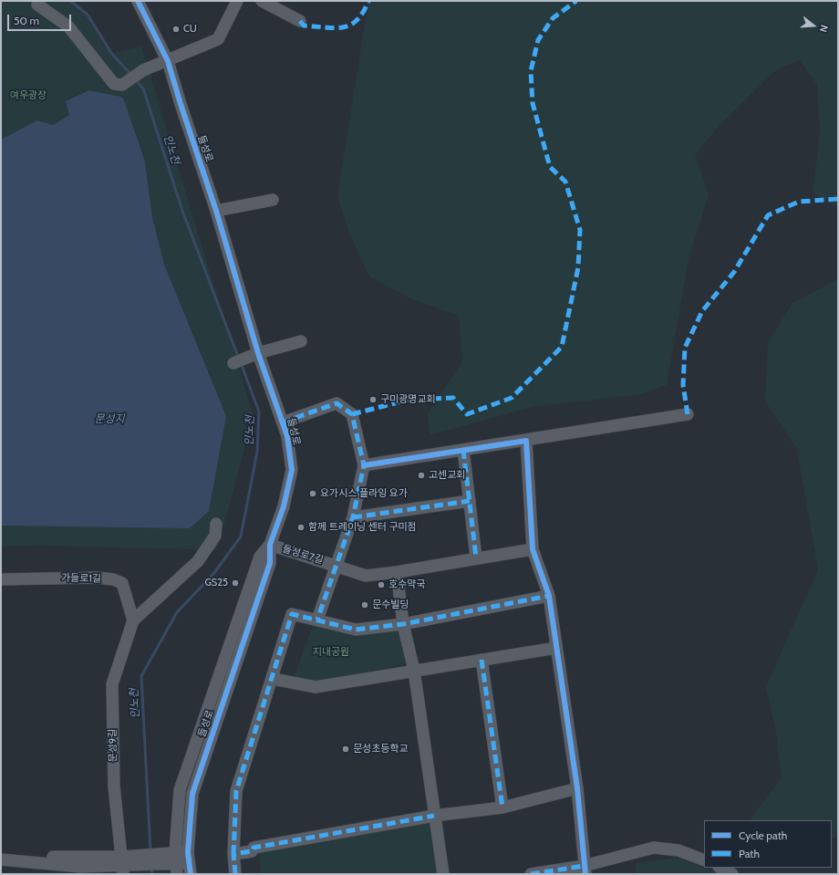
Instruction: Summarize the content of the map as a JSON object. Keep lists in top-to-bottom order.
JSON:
{
  "streets": {
    "street": [
      "들성로",
      "들성로7길",
      "가들로1길",
      "문성9길"
    ]
  },
  "crossings": [
    ["들성로", "들성로7길"],
    ["가들로1길", "문성9길"]
  ],
  "water": ["인노천", "문성지"],
  "parks": ["여우광장", "지내공원"],
  "places": [
    "CU",
    "구미광명교회",
    "고센교회",
    "요가시스 플라잉 요가",
    "함께 트레이닝 센터 구미점",
    "GS25",
    "호수약국",
    "문수빌딩",
    "문성초등학교"
  ],
  "legend": ["Cycle path", "Path"],
  "scale_bar": "50 m",
  "north": "right"
}
